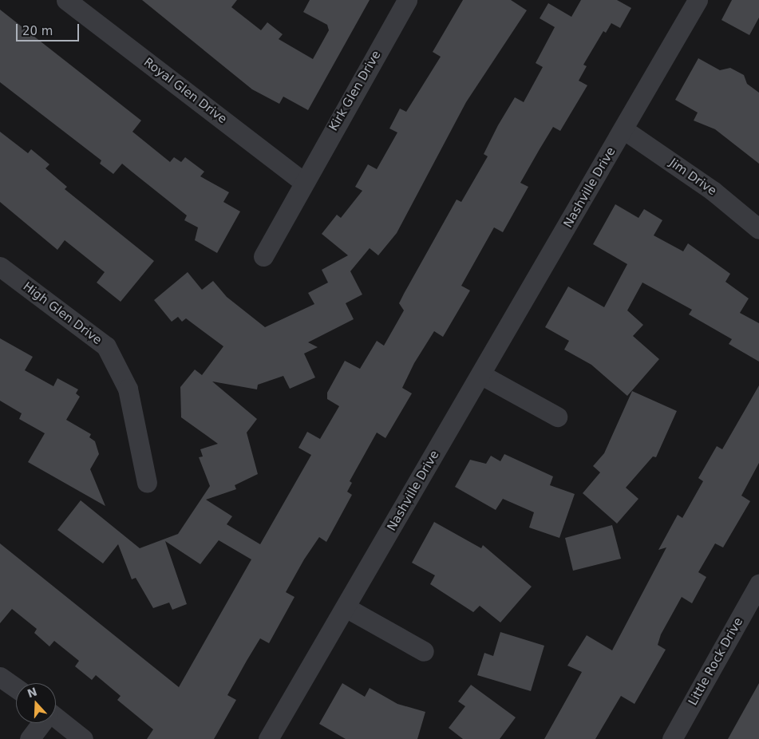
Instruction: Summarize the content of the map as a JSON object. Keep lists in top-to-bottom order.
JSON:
{
  "streets": {
    "street": [
      "Royal Glen Drive",
      "Kirk Glen Drive",
      "Jim Drive",
      "Nashville Drive",
      "High Glen Drive",
      "Little Rock Drive"
    ]
  },
  "crossings": [
    ["Royal Glen Drive", "Kirk Glen Drive"],
    ["Jim Drive", "Nashville Drive"]
  ],
  "scale_bar": "20 m",
  "north": "top"
}
